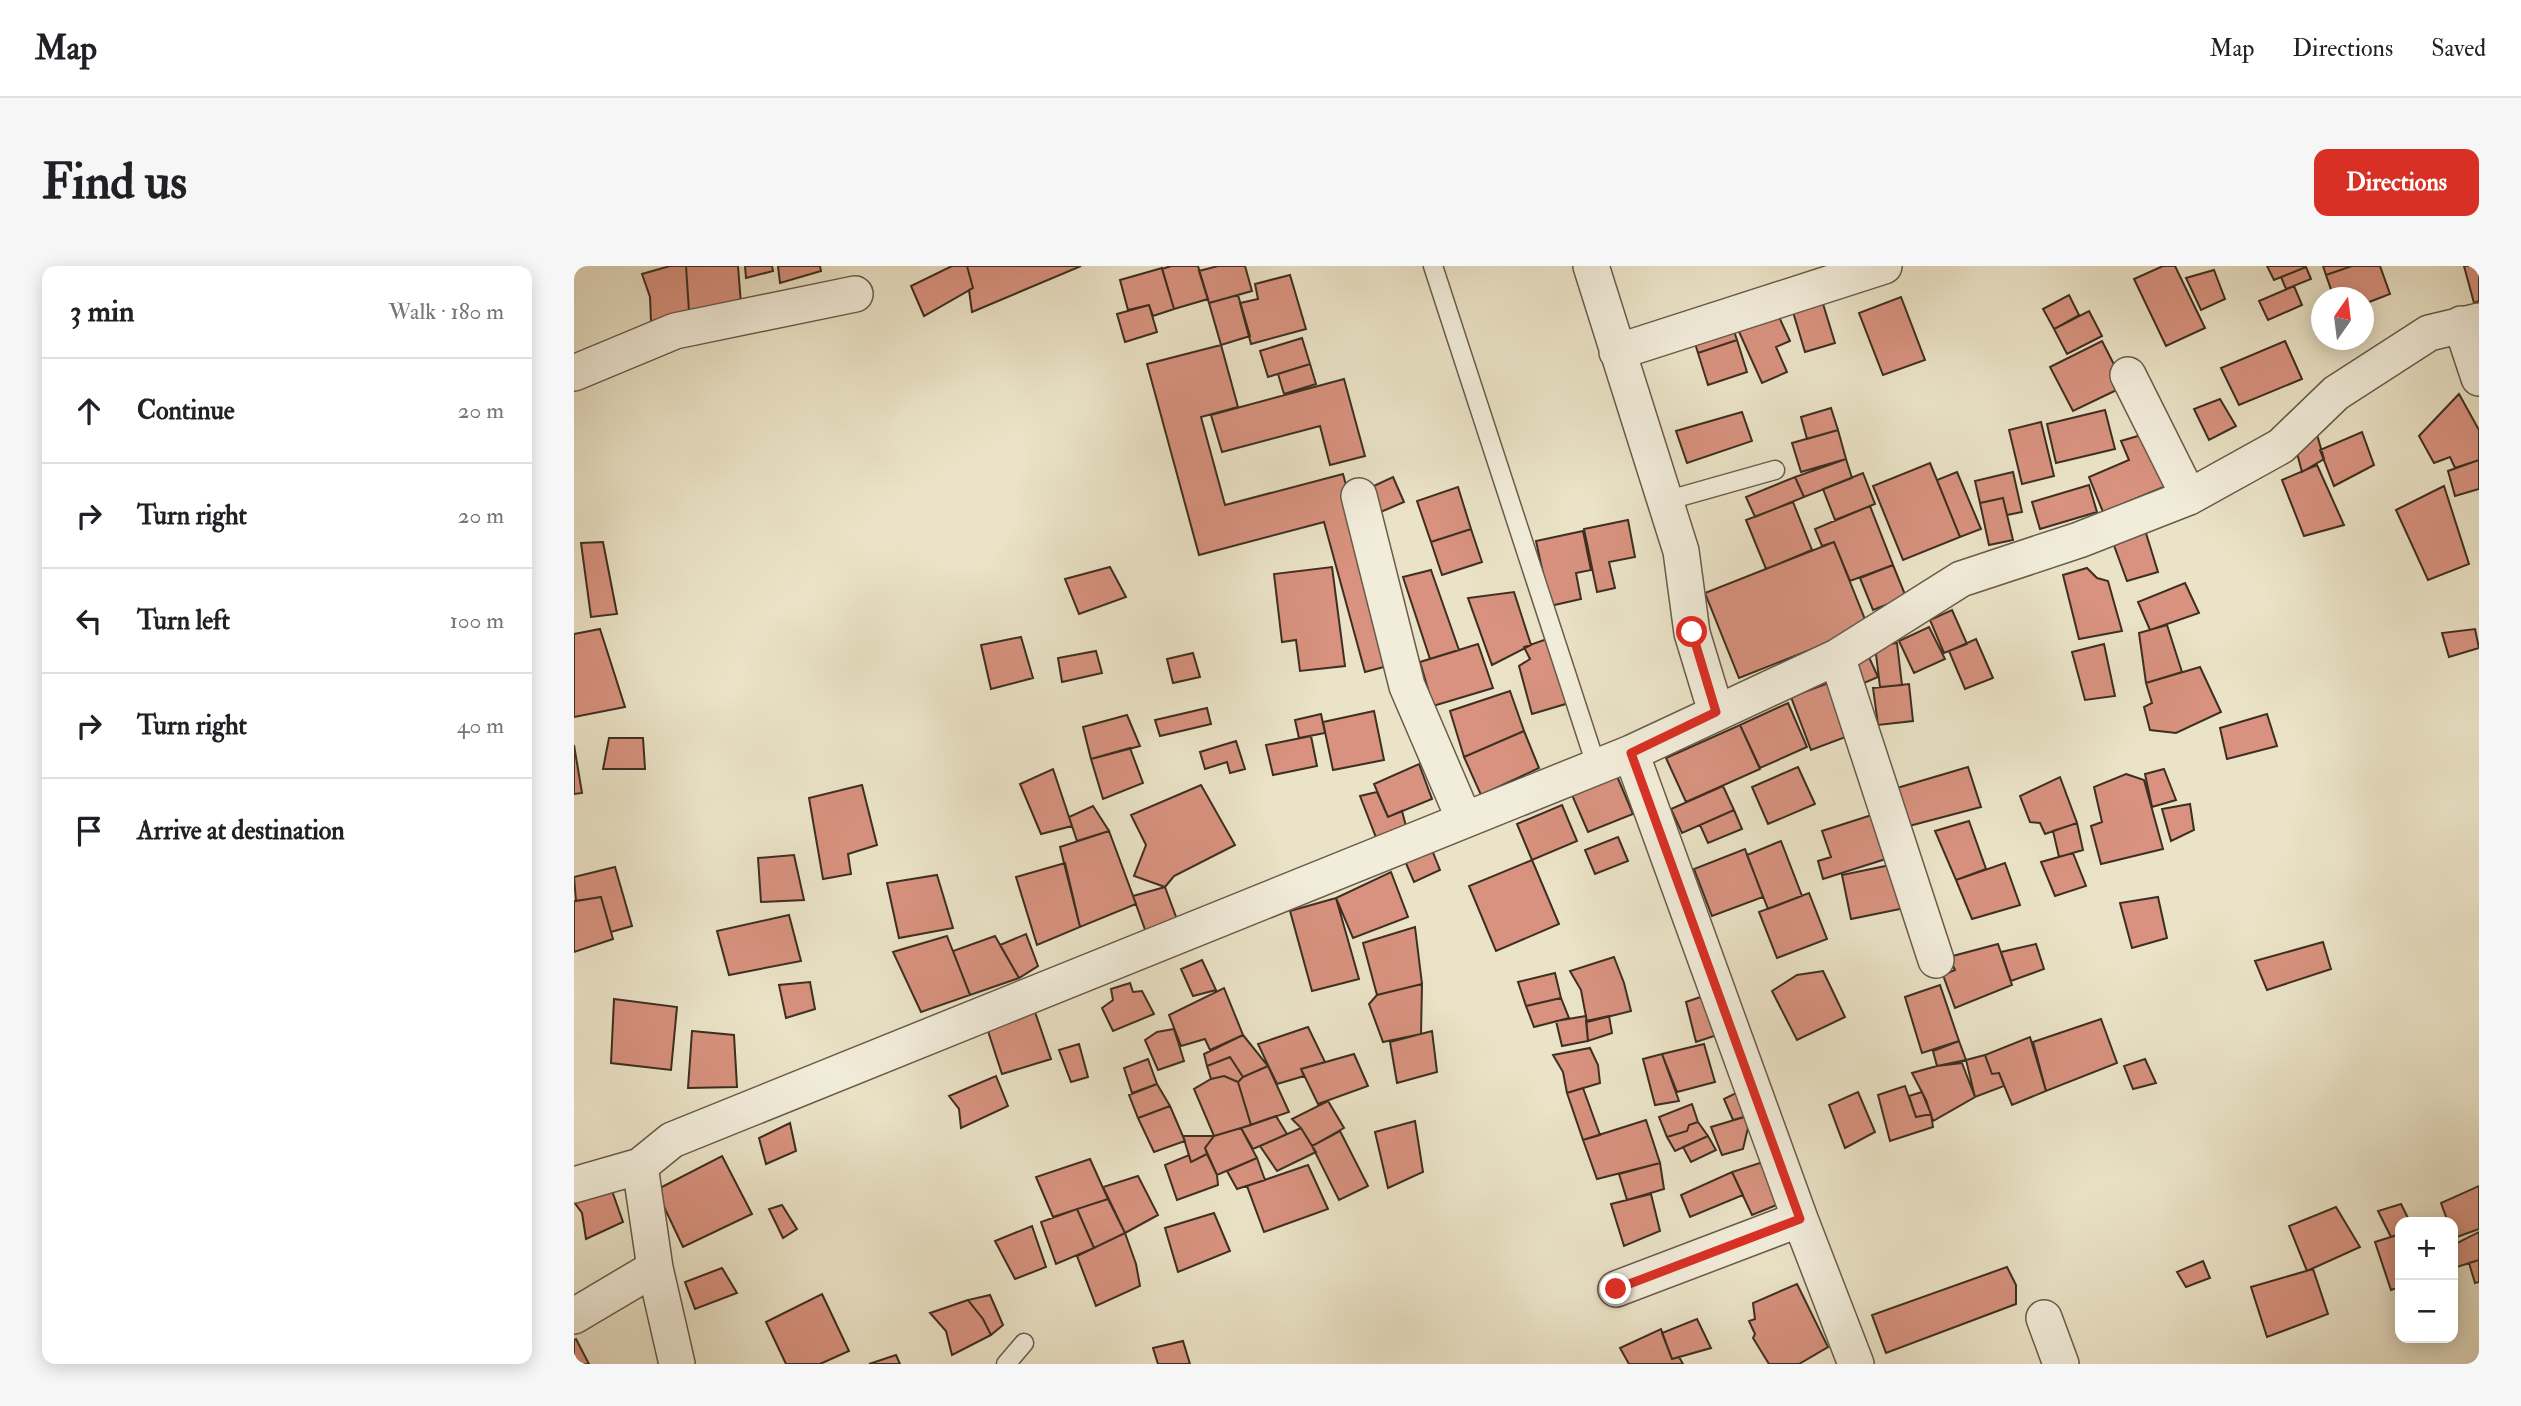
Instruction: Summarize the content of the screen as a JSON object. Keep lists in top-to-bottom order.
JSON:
{
  "north": "top",
  "page": {
    "header": "Map",
    "nav": ["Map", "Directions", "Saved"],
    "buttons": "Directions",
    "title": "Find us",
    "heading": ["3 min", "Walk · 180 m"],
    "list": [
      ["Continue", "20 m"],
      ["Turn right", "20 m"],
      ["Turn left", "100 m"],
      ["Turn right", "40 m"],
      "Arrive at destination"
    ],
    "map_buttons": ["+", "−"]
  }
}
